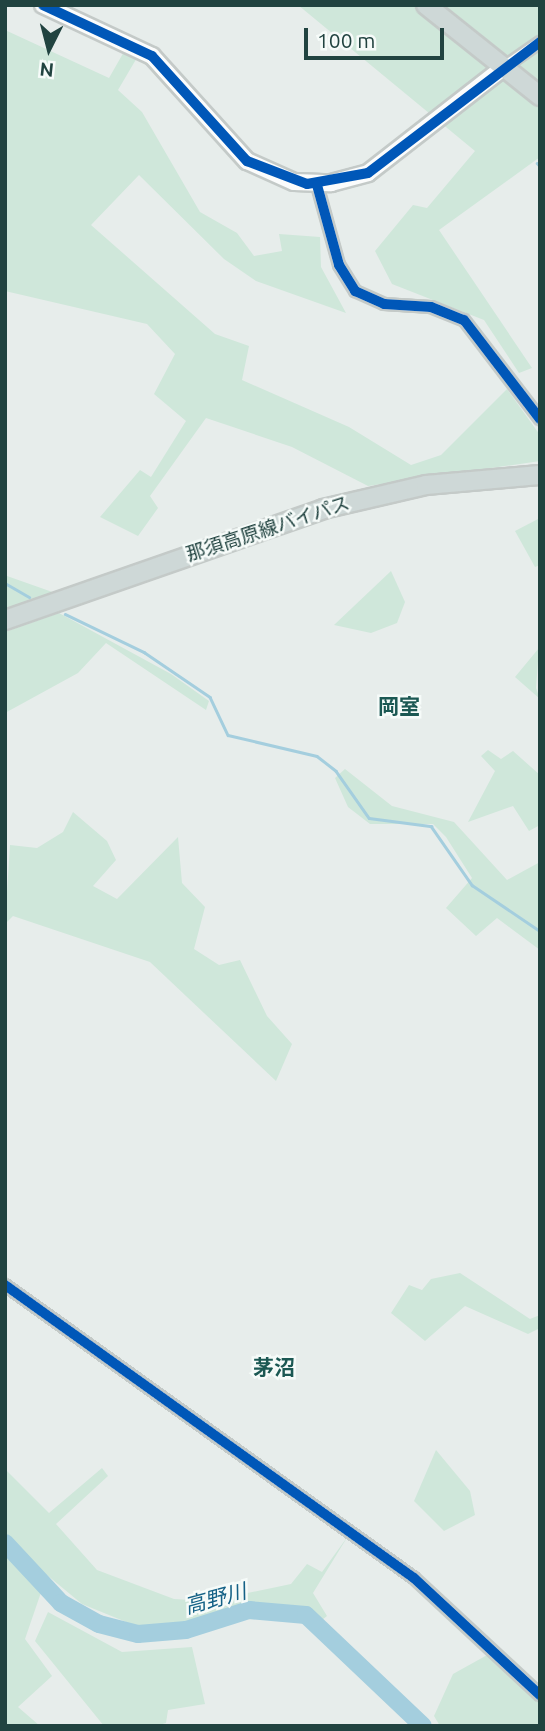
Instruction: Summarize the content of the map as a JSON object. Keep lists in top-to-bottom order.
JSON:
{
  "streets": {
    "main road": ["那須高原線バイパス"]
  },
  "districts": ["岡室", "茅沼"],
  "water": ["高野川"],
  "scale_bar": "100 m",
  "north": "bottom"
}
